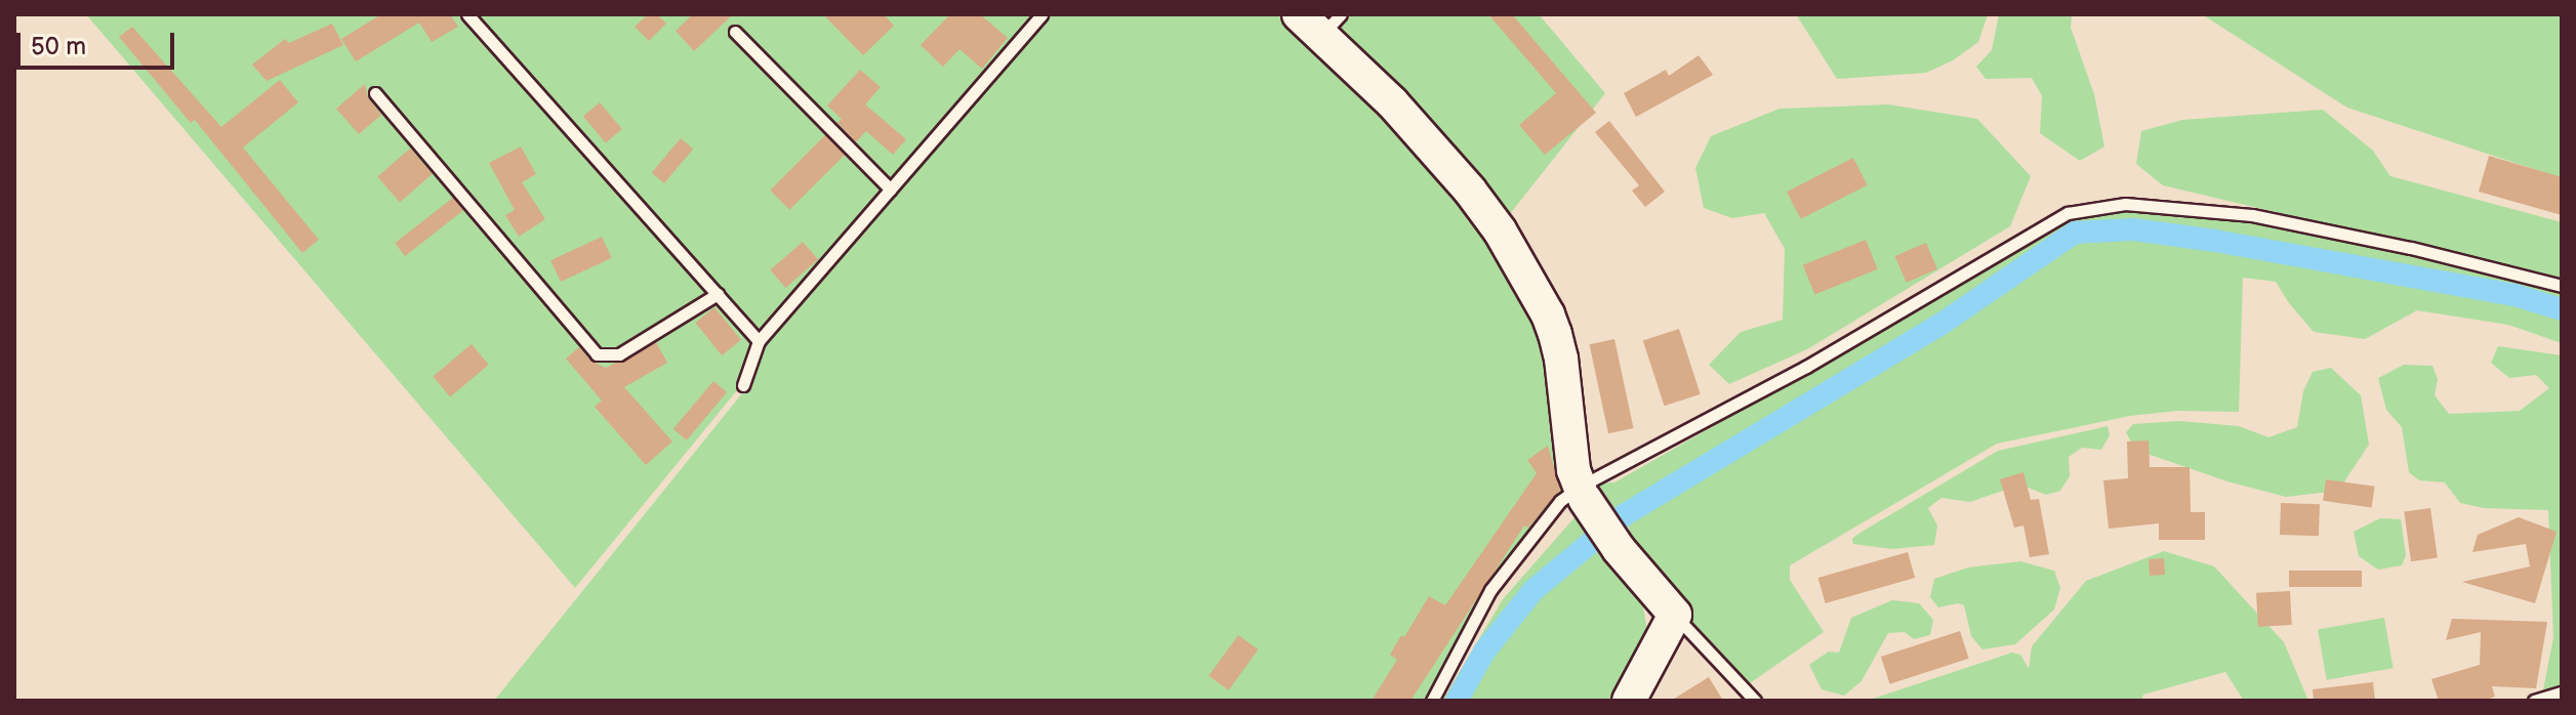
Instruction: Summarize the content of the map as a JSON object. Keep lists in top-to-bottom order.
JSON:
{
  "scale_bar": "50 m"
}
